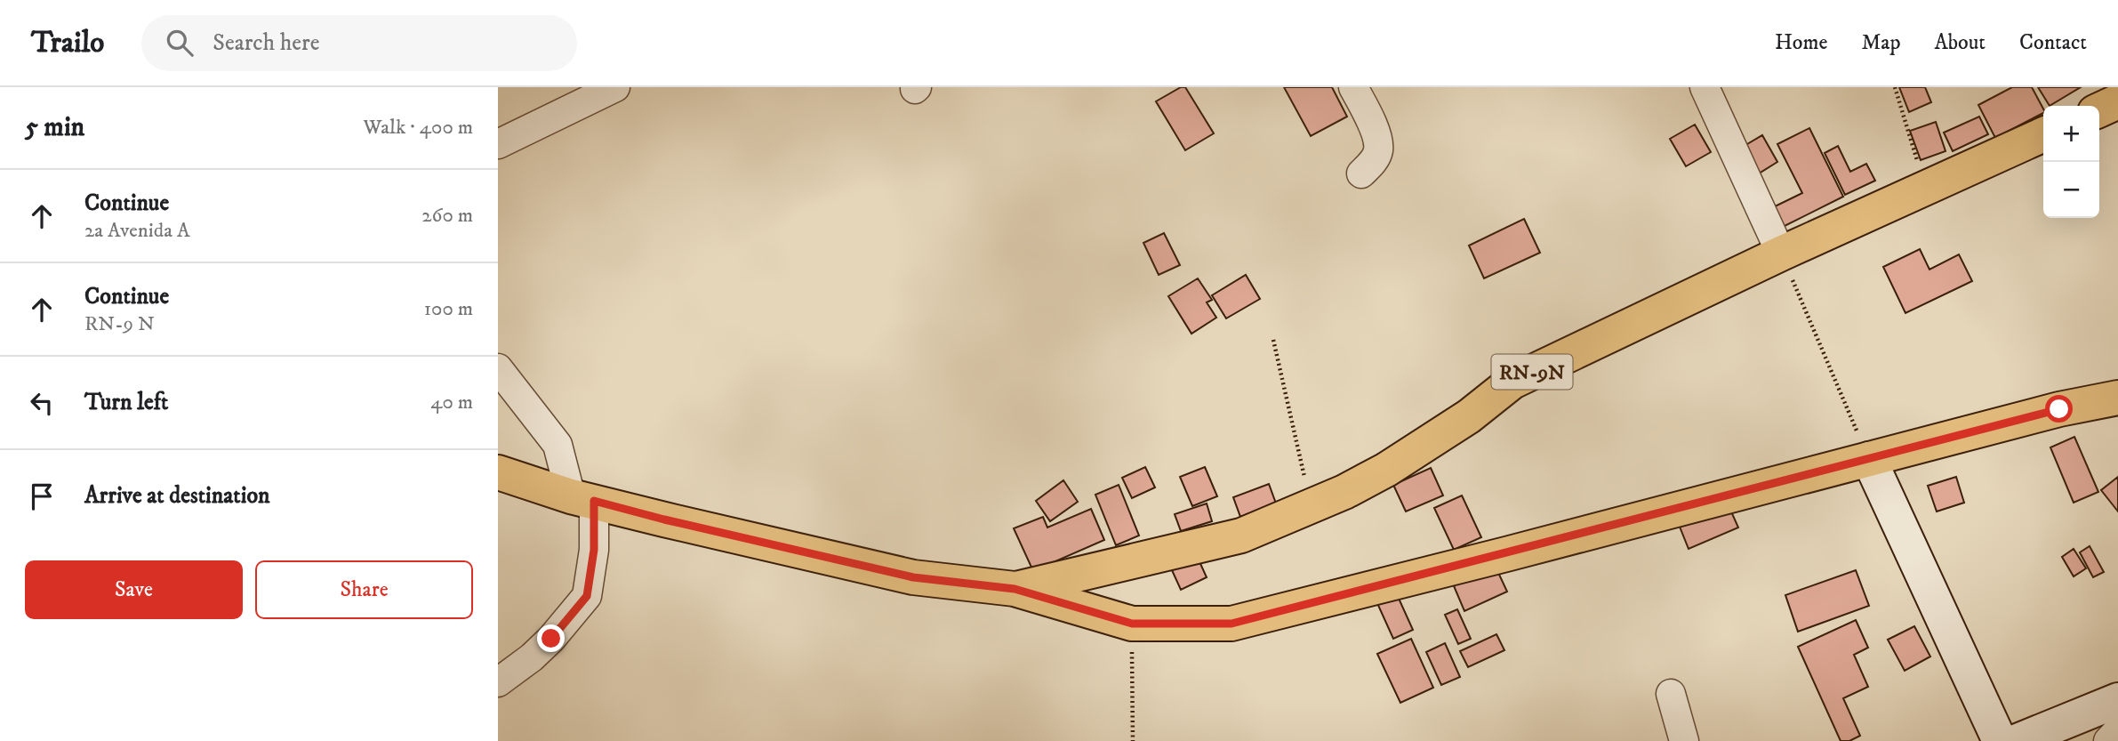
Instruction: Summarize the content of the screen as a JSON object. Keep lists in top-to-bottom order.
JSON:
{
  "streets": {
    "main road": ["RN-9N"]
  },
  "page": {
    "header": "Trailo",
    "search": "Search here",
    "nav": [
      "Home",
      "Map",
      "About",
      "Contact"
    ],
    "heading": ["5 min", "Walk · 400 m"],
    "map_buttons": ["+", "−"],
    "list": [
      ["Continue", "2a Avenida A", "260 m"],
      ["Continue", "RN-9 N", "100 m"],
      ["Turn left", "40 m"],
      "Arrive at destination"
    ],
    "buttons": ["Save", "Share"]
  }
}
